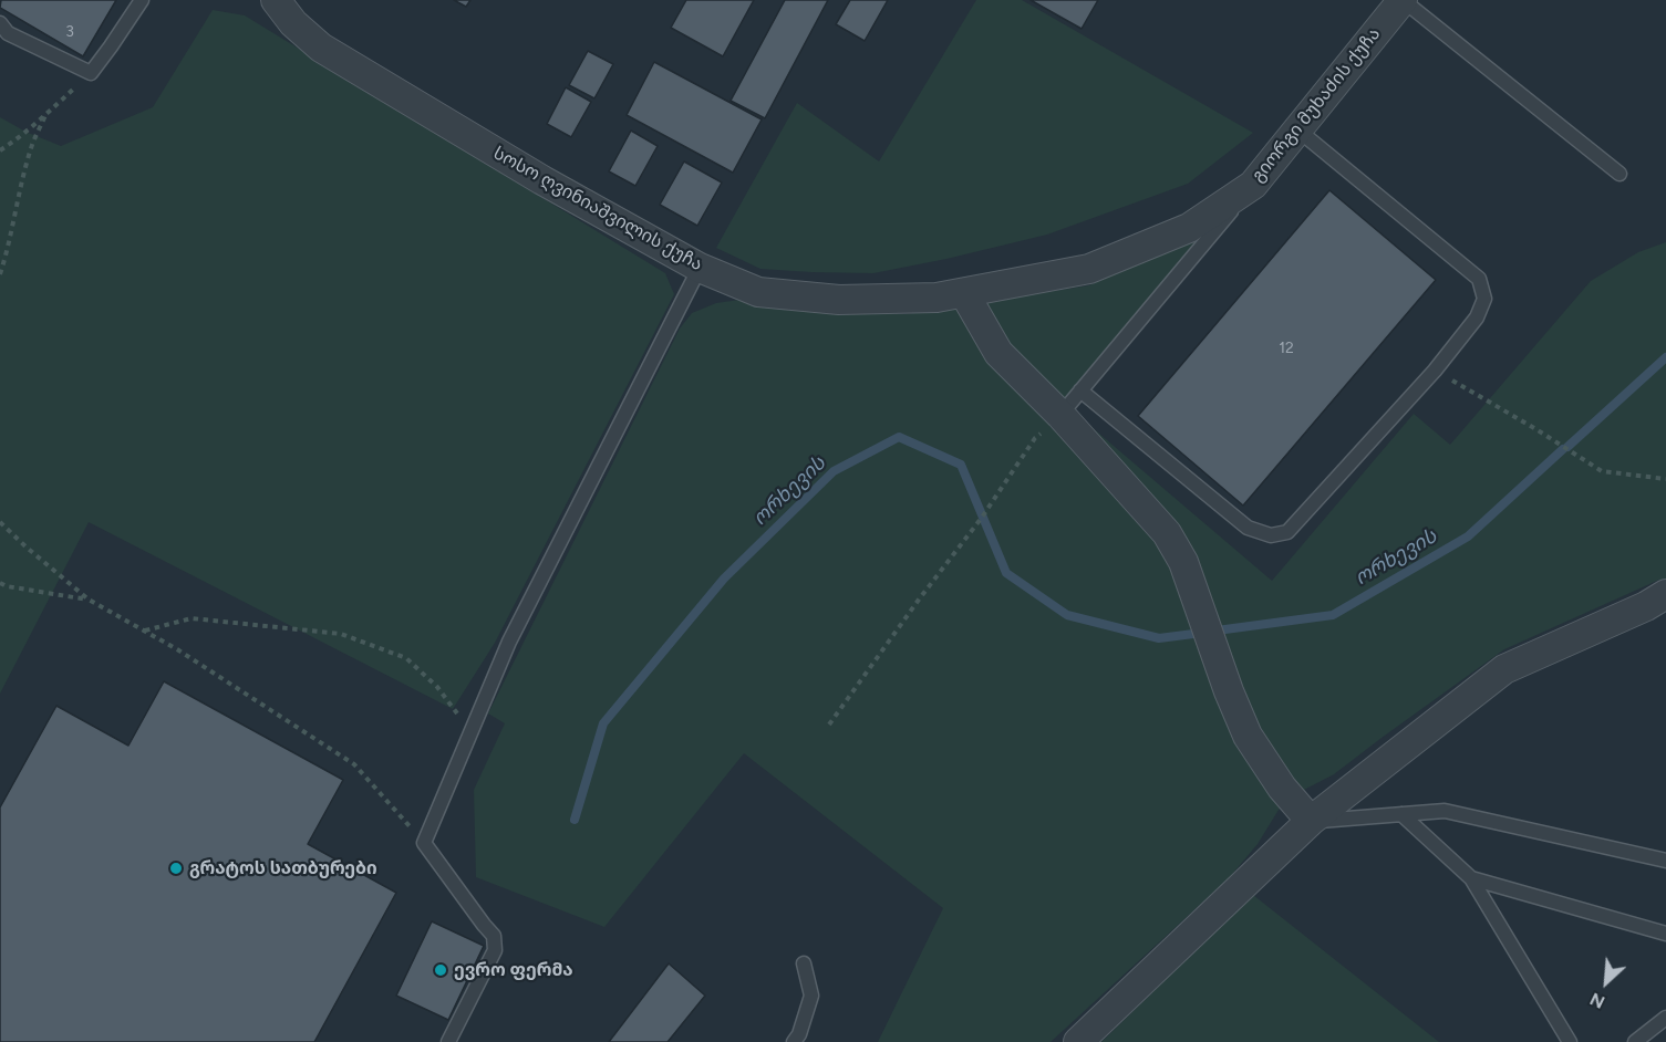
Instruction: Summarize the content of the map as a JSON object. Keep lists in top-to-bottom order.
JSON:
{
  "streets": {
    "street": ["გიორგი მუხაძის ქუჩა", "სოსო ღვინიაშვილის ქუჩა"]
  },
  "crossings": [
    ["გიორგი მუხაძის ქუჩა", "სოსო ღვინიაშვილის ქუჩა"]
  ],
  "water": ["ორხევის"],
  "places": ["გრატოს სათბურები", "ევრო ფერმა"],
  "house_numbers": ["3", "12"],
  "north": "bottom left"
}
